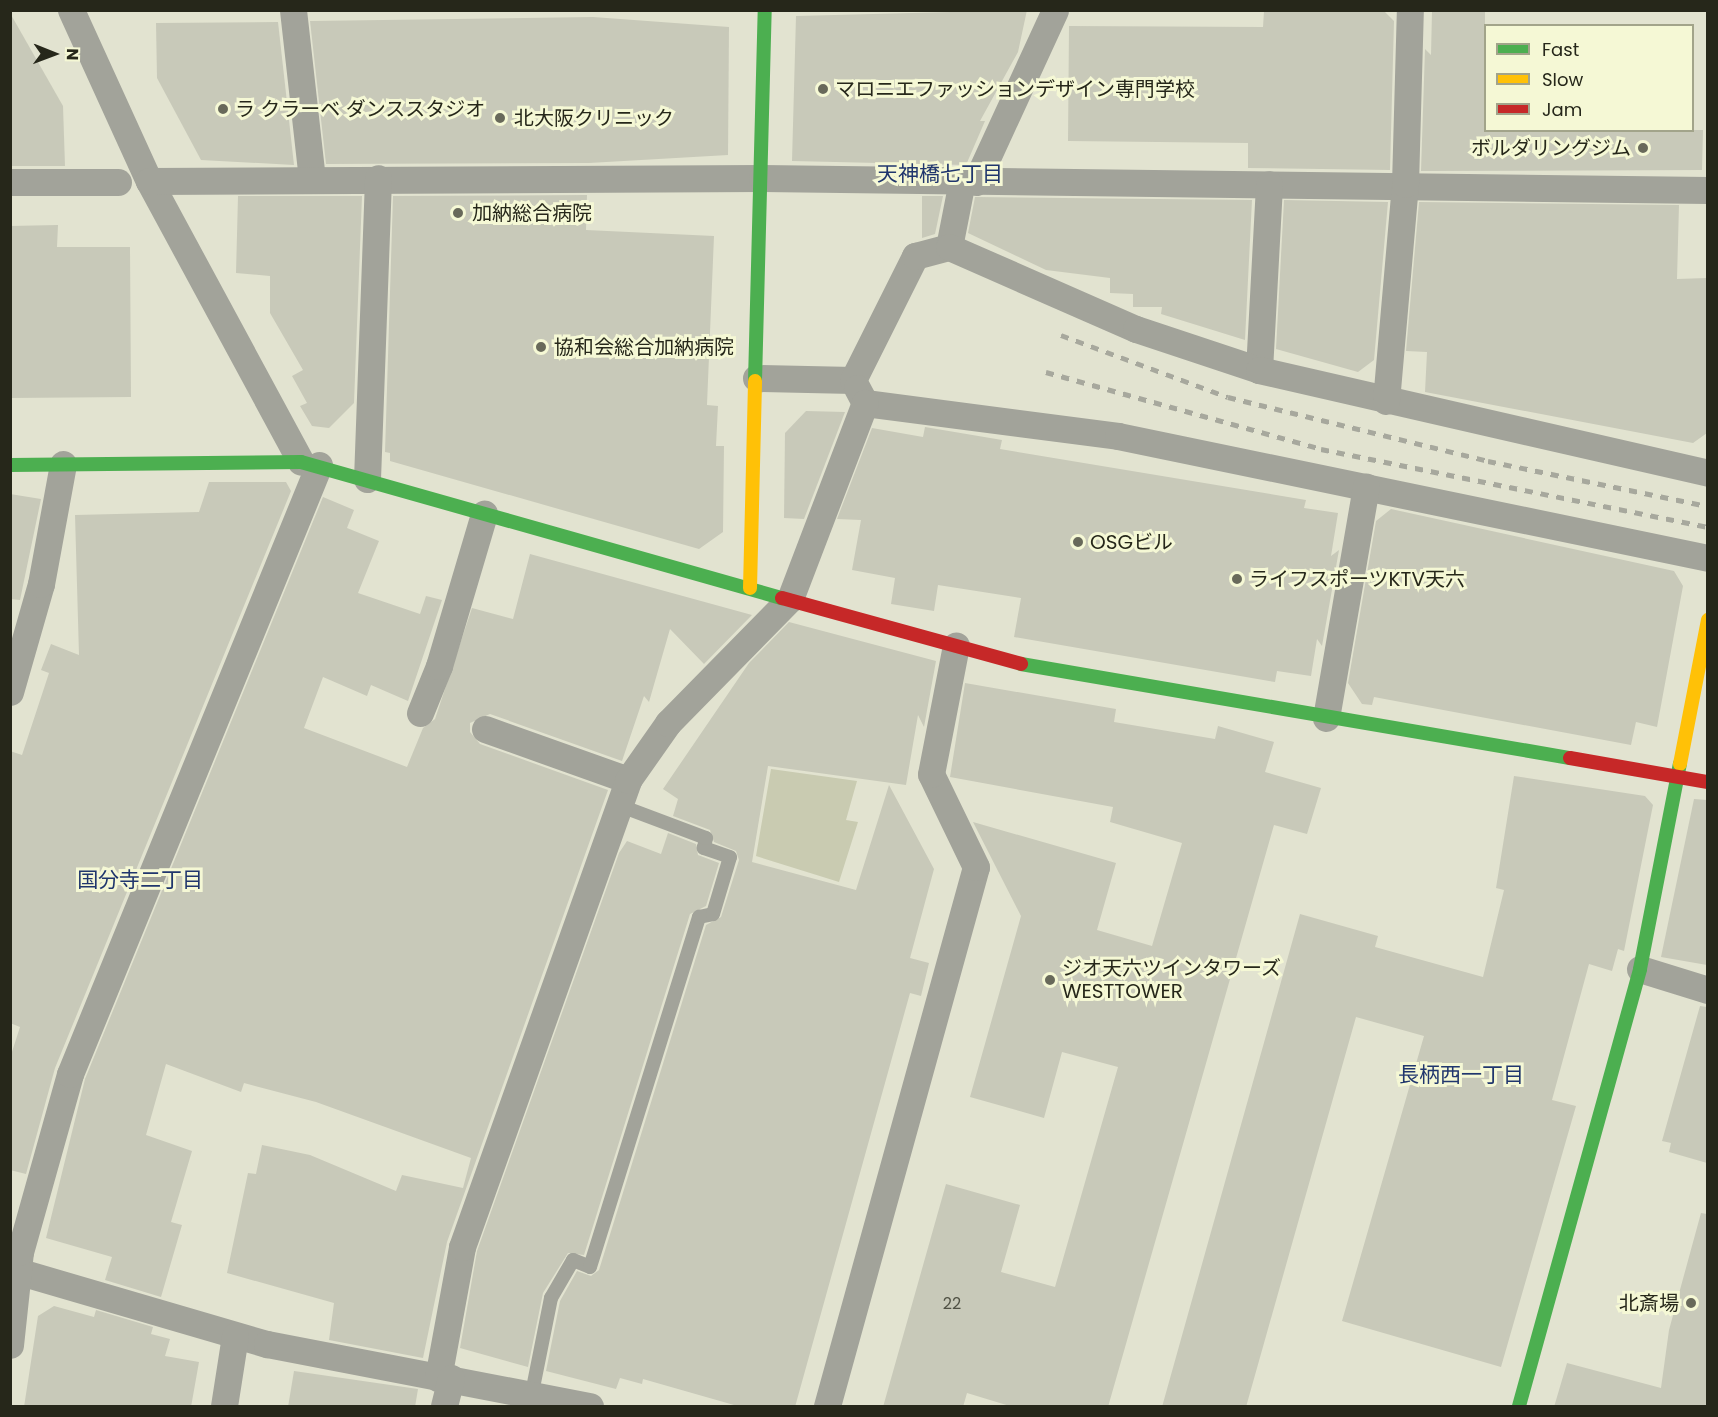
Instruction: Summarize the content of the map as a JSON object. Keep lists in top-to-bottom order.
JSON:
{
  "districts": ["天神橋七丁目", "国分寺二丁目", "長柄西一丁目"],
  "places": [
    "マロニエファッションデザイン専門学校",
    "ラ クラーベ ダンススタジオ",
    "北大阪クリニック",
    "ボルダリングジム",
    "加納総合病院",
    "協和会総合加納病院",
    "OSGビル",
    "ライフスポーツKTV天六",
    "ジオ天六ツインタワーズ WESTTOWER",
    "北斎場"
  ],
  "house_numbers": ["22"],
  "legend": ["Fast", "Slow", "Jam"],
  "north": "right"
}
